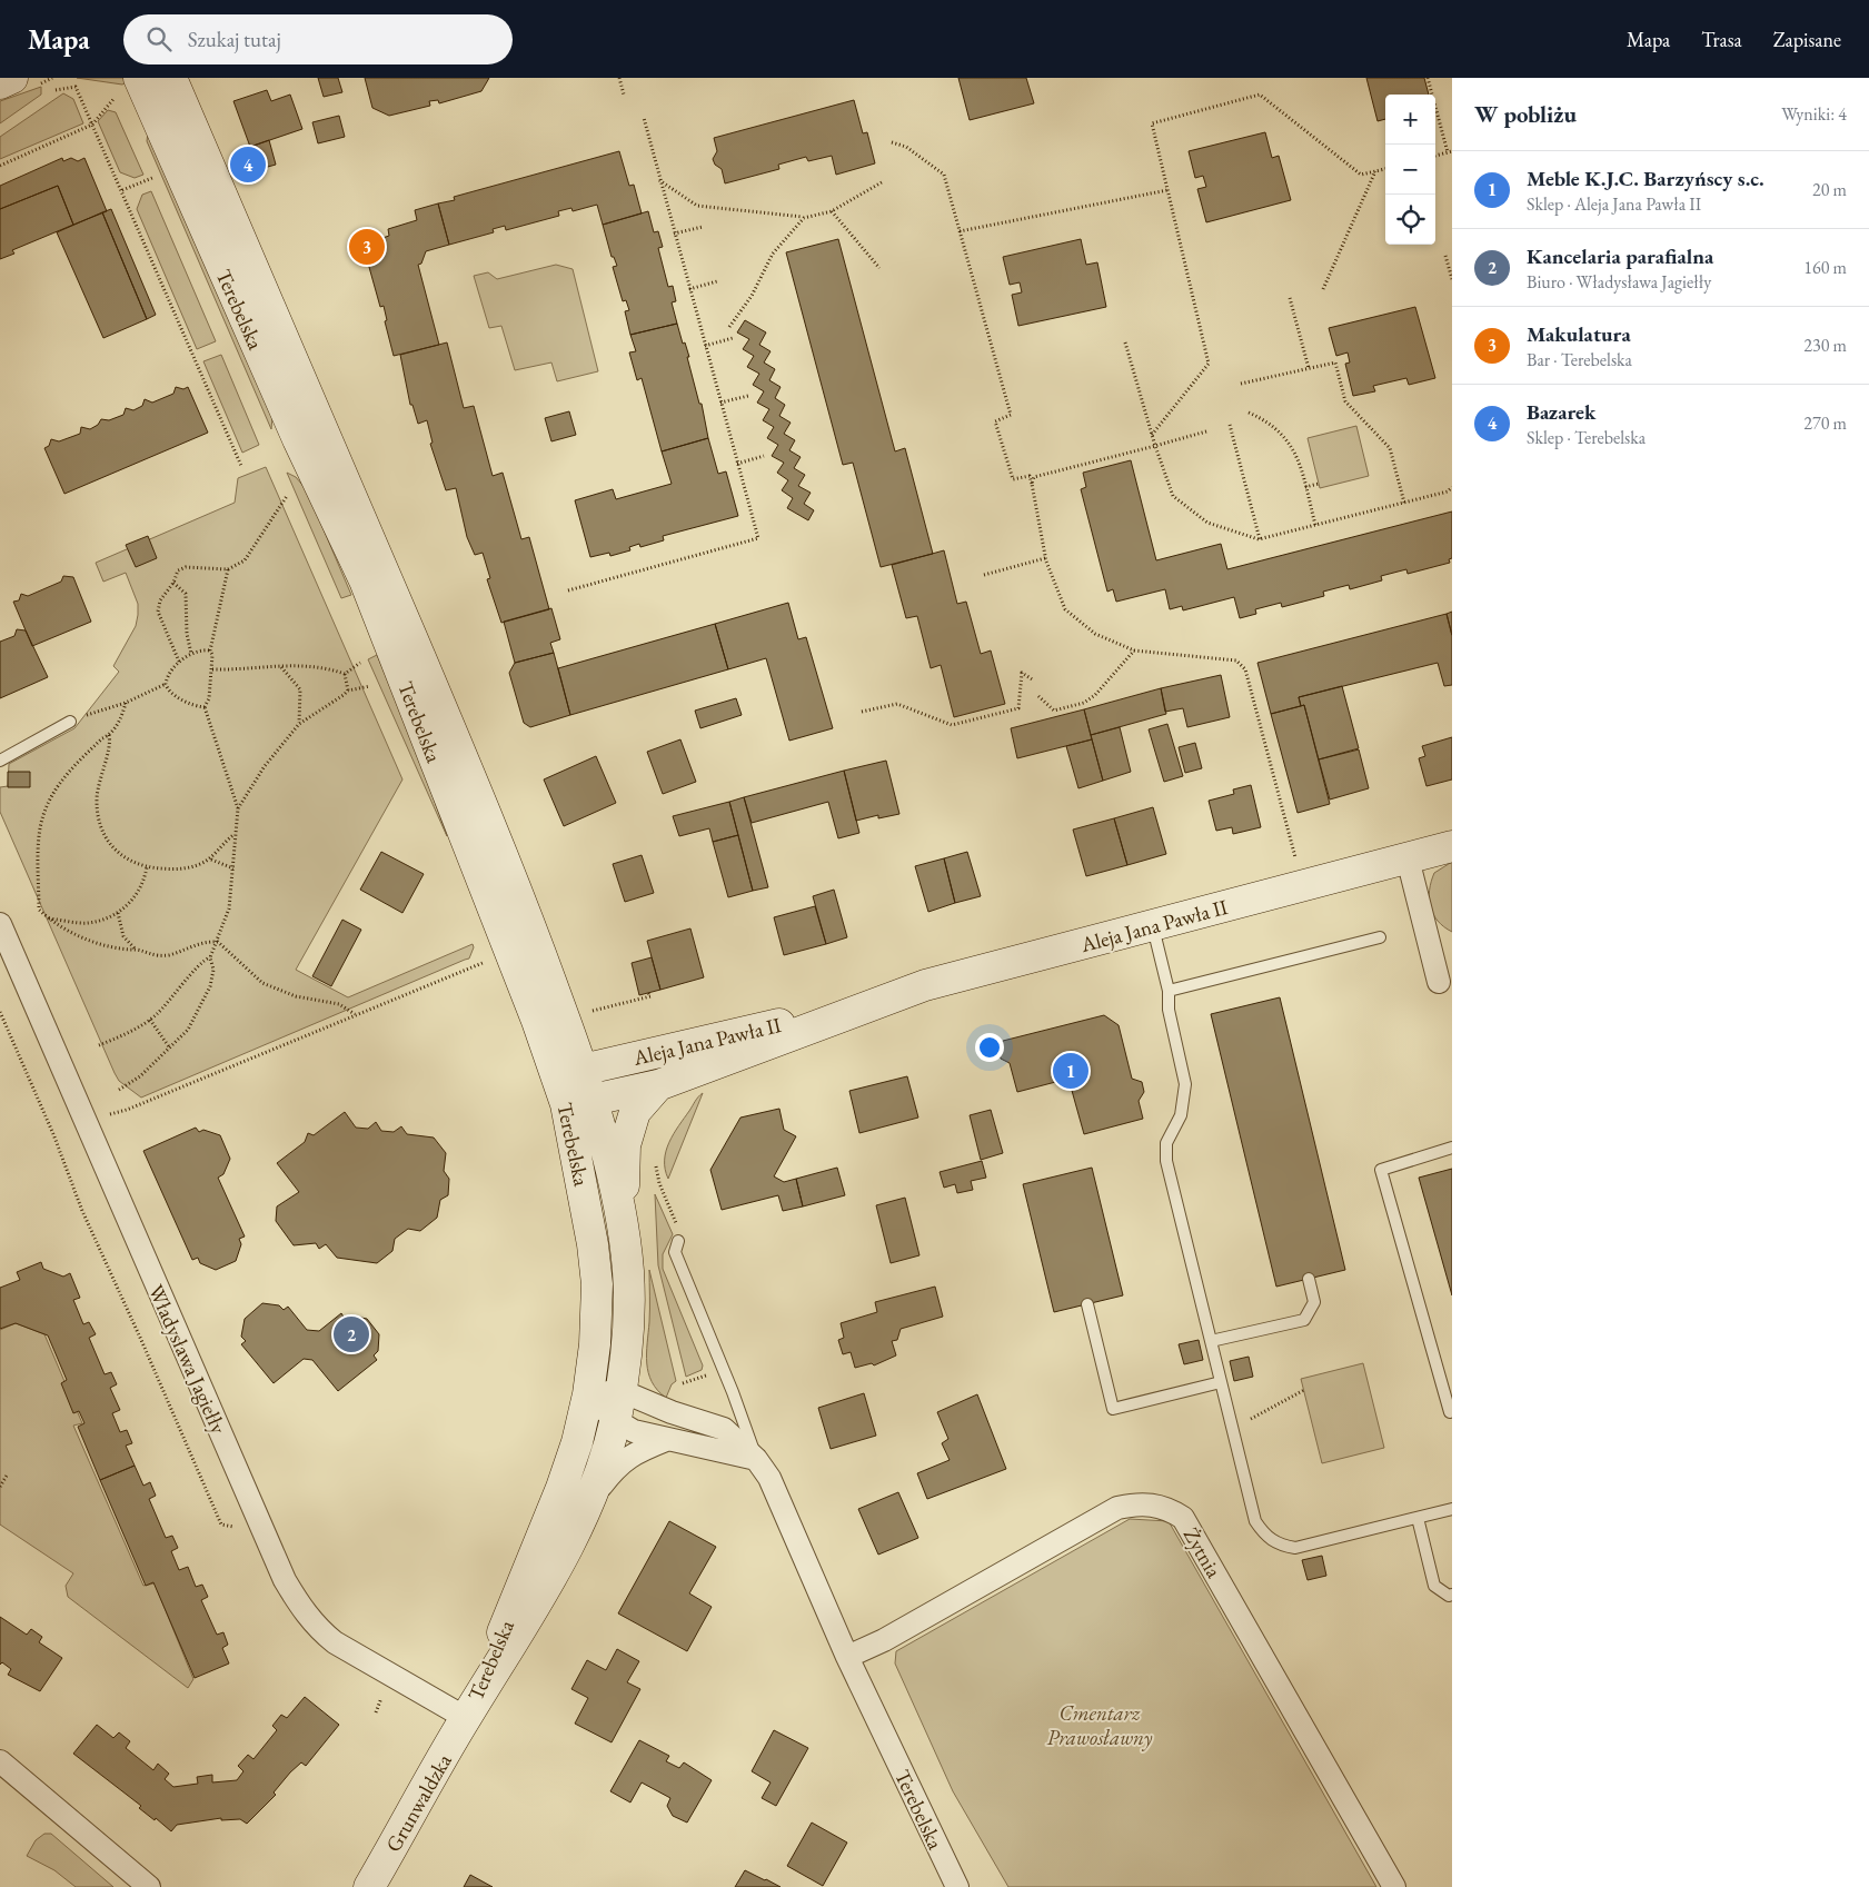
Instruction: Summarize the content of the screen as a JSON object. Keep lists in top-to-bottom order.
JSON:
{
  "streets": {
    "street": [
      "Terebelska",
      "Aleja Jana Pawła II",
      "Władysława Jagiełły",
      "Żytnia",
      "Grunwaldzka"
    ]
  },
  "crossings": [
    ["Terebelska", "Aleja Jana Pawła II"],
    ["Terebelska", "Władysława Jagiełły"],
    ["Terebelska", "Żytnia"],
    ["Terebelska", "Grunwaldzka"],
    ["Władysława Jagiełły", "Grunwaldzka"]
  ],
  "parks": ["Cmentarz Prawosławny"],
  "page": {
    "header": "Mapa",
    "search": "Szukaj tutaj",
    "nav": ["Mapa", "Trasa", "Zapisane"],
    "heading": ["W pobliżu", "Wyniki: 4"],
    "map_buttons": ["+", "−"],
    "pins": [
      "4",
      "3",
      "1",
      "2"
    ],
    "list": [
      {
        "mark": "1",
        "name": "Meble K.J.C. Barzyńscy s.c.",
        "note": "Sklep · Aleja Jana Pawła II",
        "value": "20 m"
      },
      {
        "mark": "2",
        "name": "Kancelaria parafialna",
        "note": "Biuro · Władysława Jagiełły",
        "value": "160 m"
      },
      {
        "mark": "3",
        "name": "Makulatura",
        "note": "Bar · Terebelska",
        "value": "230 m"
      },
      {
        "mark": "4",
        "name": "Bazarek",
        "note": "Sklep · Terebelska",
        "value": "270 m"
      }
    ]
  }
}
